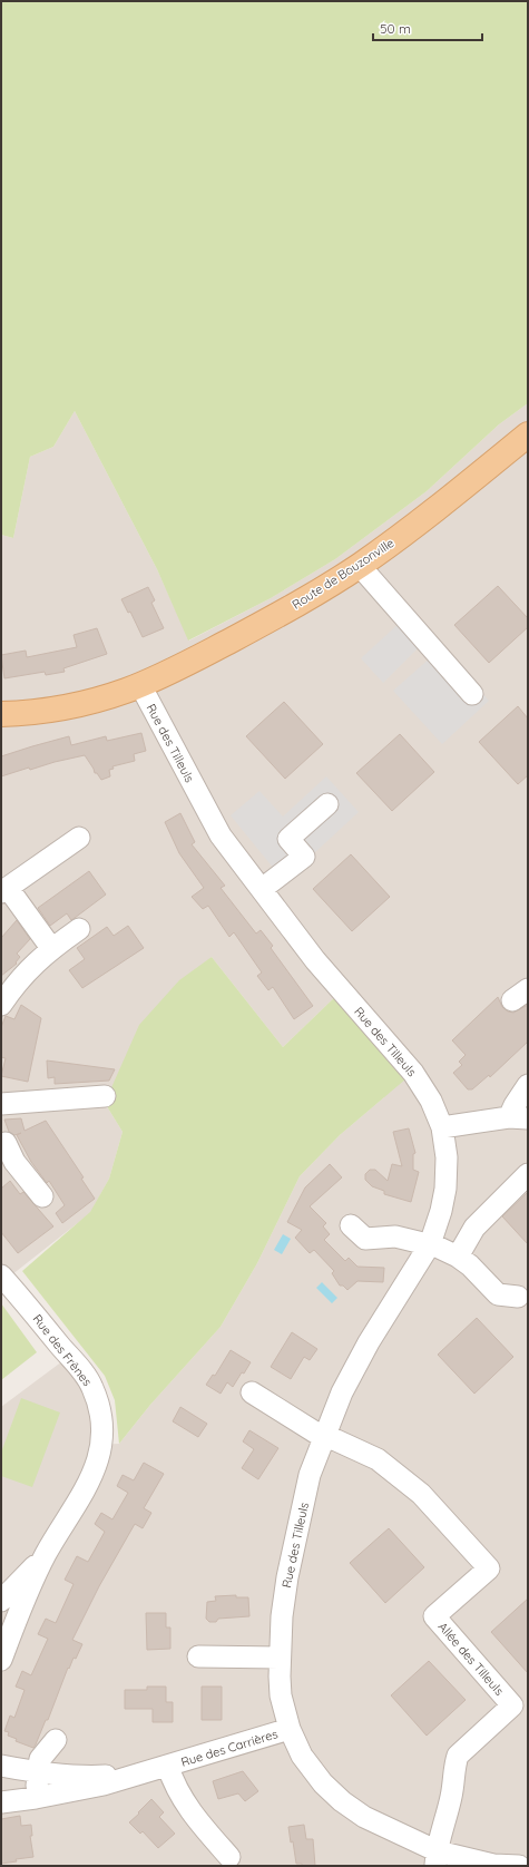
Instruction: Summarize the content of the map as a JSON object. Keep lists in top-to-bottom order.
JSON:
{
  "streets": {
    "main road": ["Route de Bouzonville"],
    "street": [
      "Rue des Tilleuls",
      "Rue des Frênes",
      "Allée des Tilleuls",
      "Rue des Carrières"
    ]
  },
  "crossings": [
    ["Route de Bouzonville", "Rue des Tilleuls"],
    ["Rue des Tilleuls", "Allée des Tilleuls"],
    ["Rue des Tilleuls", "Rue des Carrières"]
  ],
  "scale_bar": "50 m"
}
